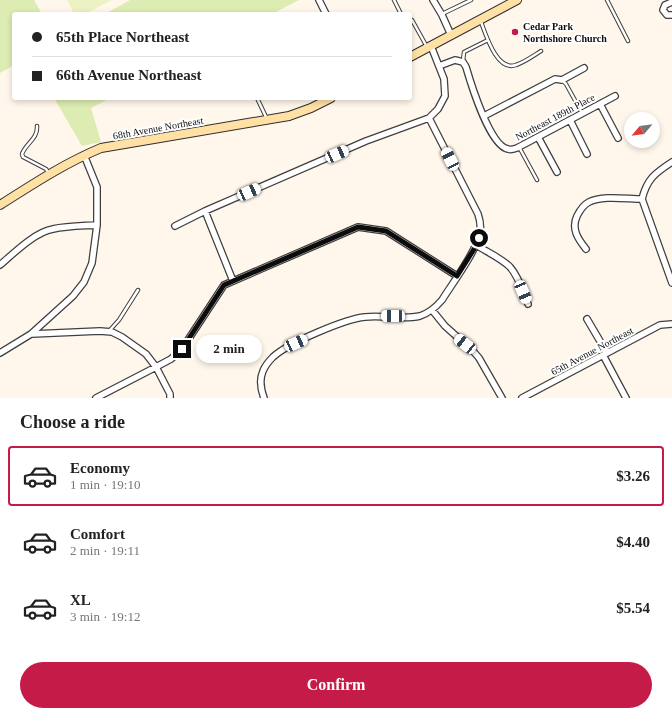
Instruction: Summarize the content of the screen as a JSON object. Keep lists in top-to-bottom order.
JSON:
{
  "streets": {
    "street": ["Northeast 189th Place", "68th Avenue Northeast", "65th Avenue Northeast"]
  },
  "places": ["Cedar Park Northshore Church"],
  "north": "bottom left",
  "page": {
    "banner": ["65th Place Northeast", "66th Avenue Northeast"],
    "bubble": "2 min",
    "heading": "Choose a ride",
    "list": [
      {
        "name": "Economy",
        "note": "1 min · 19:10",
        "value": "$3.26"
      },
      {
        "name": "Comfort",
        "note": "2 min · 19:11",
        "value": "$4.40"
      },
      {
        "name": "XL",
        "note": "3 min · 19:12",
        "value": "$5.54"
      }
    ],
    "buttons": "Confirm"
  }
}
